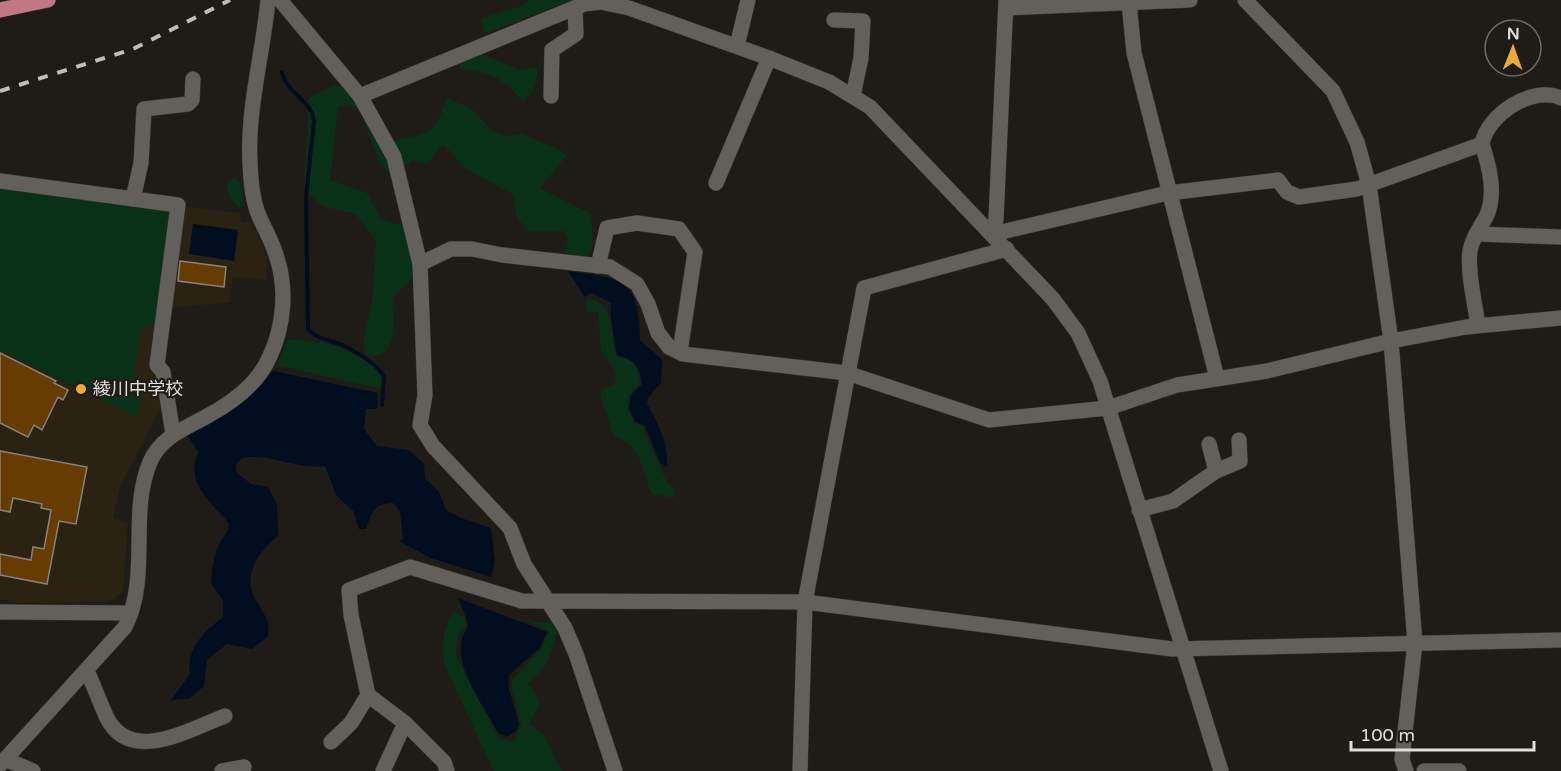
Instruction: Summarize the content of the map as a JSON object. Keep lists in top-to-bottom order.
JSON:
{
  "places": ["綾川中学校"],
  "scale_bar": "100 m",
  "north": "top"
}
